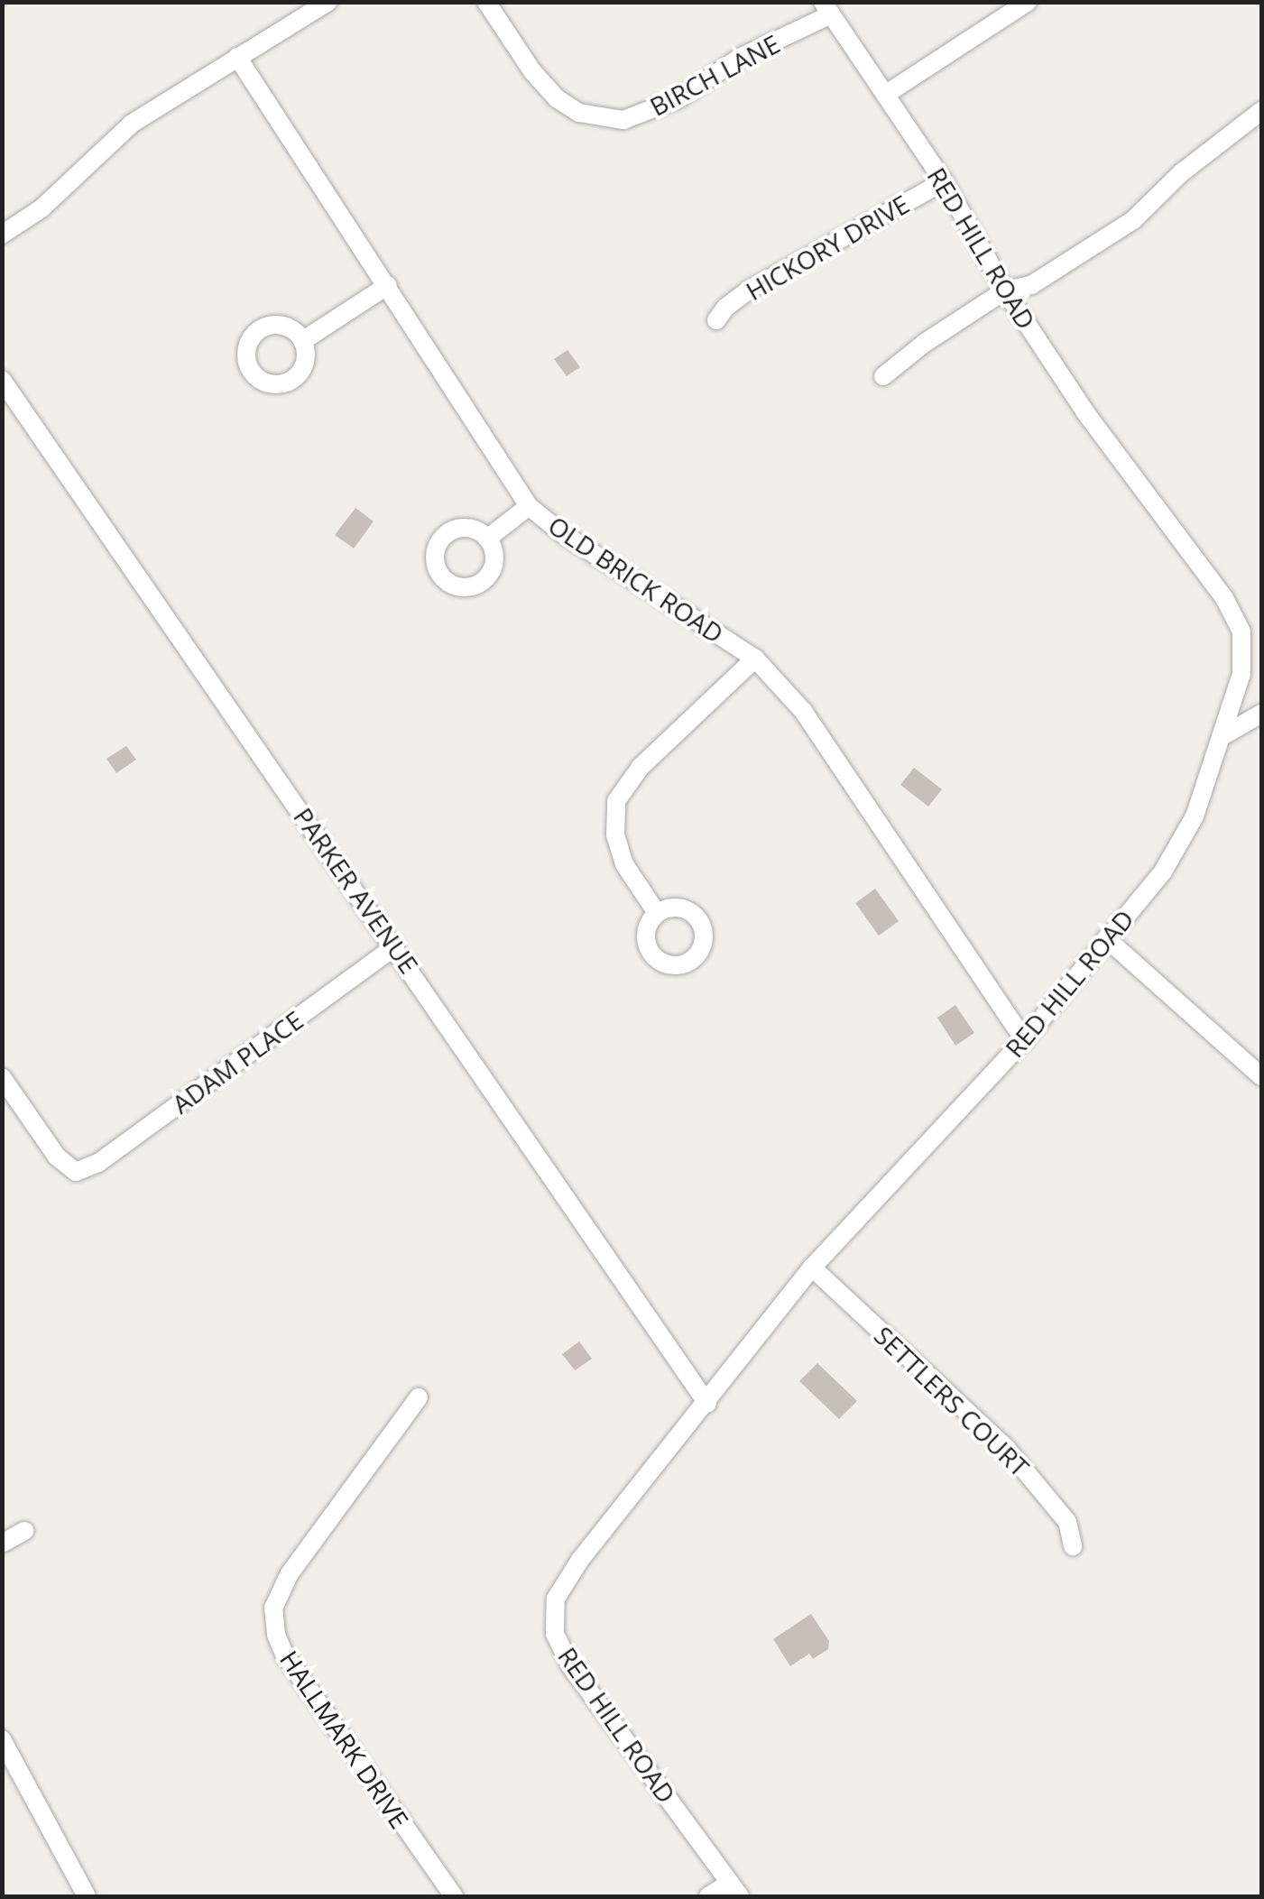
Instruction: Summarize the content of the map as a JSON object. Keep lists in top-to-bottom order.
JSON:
{
  "streets": {
    "street": [
      "BIRCH LANE",
      "HICKORY DRIVE",
      "RED HILL ROAD",
      "OLD BRICK ROAD",
      "PARKER AVENUE",
      "ADAM PLACE",
      "SETTLERS COURT",
      "HALLMARK DRIVE"
    ]
  },
  "crossings": [
    ["BIRCH LANE", "RED HILL ROAD"],
    ["HICKORY DRIVE", "RED HILL ROAD"],
    ["RED HILL ROAD", "OLD BRICK ROAD"],
    ["RED HILL ROAD", "PARKER AVENUE"],
    ["RED HILL ROAD", "SETTLERS COURT"],
    ["PARKER AVENUE", "ADAM PLACE"]
  ]
}
